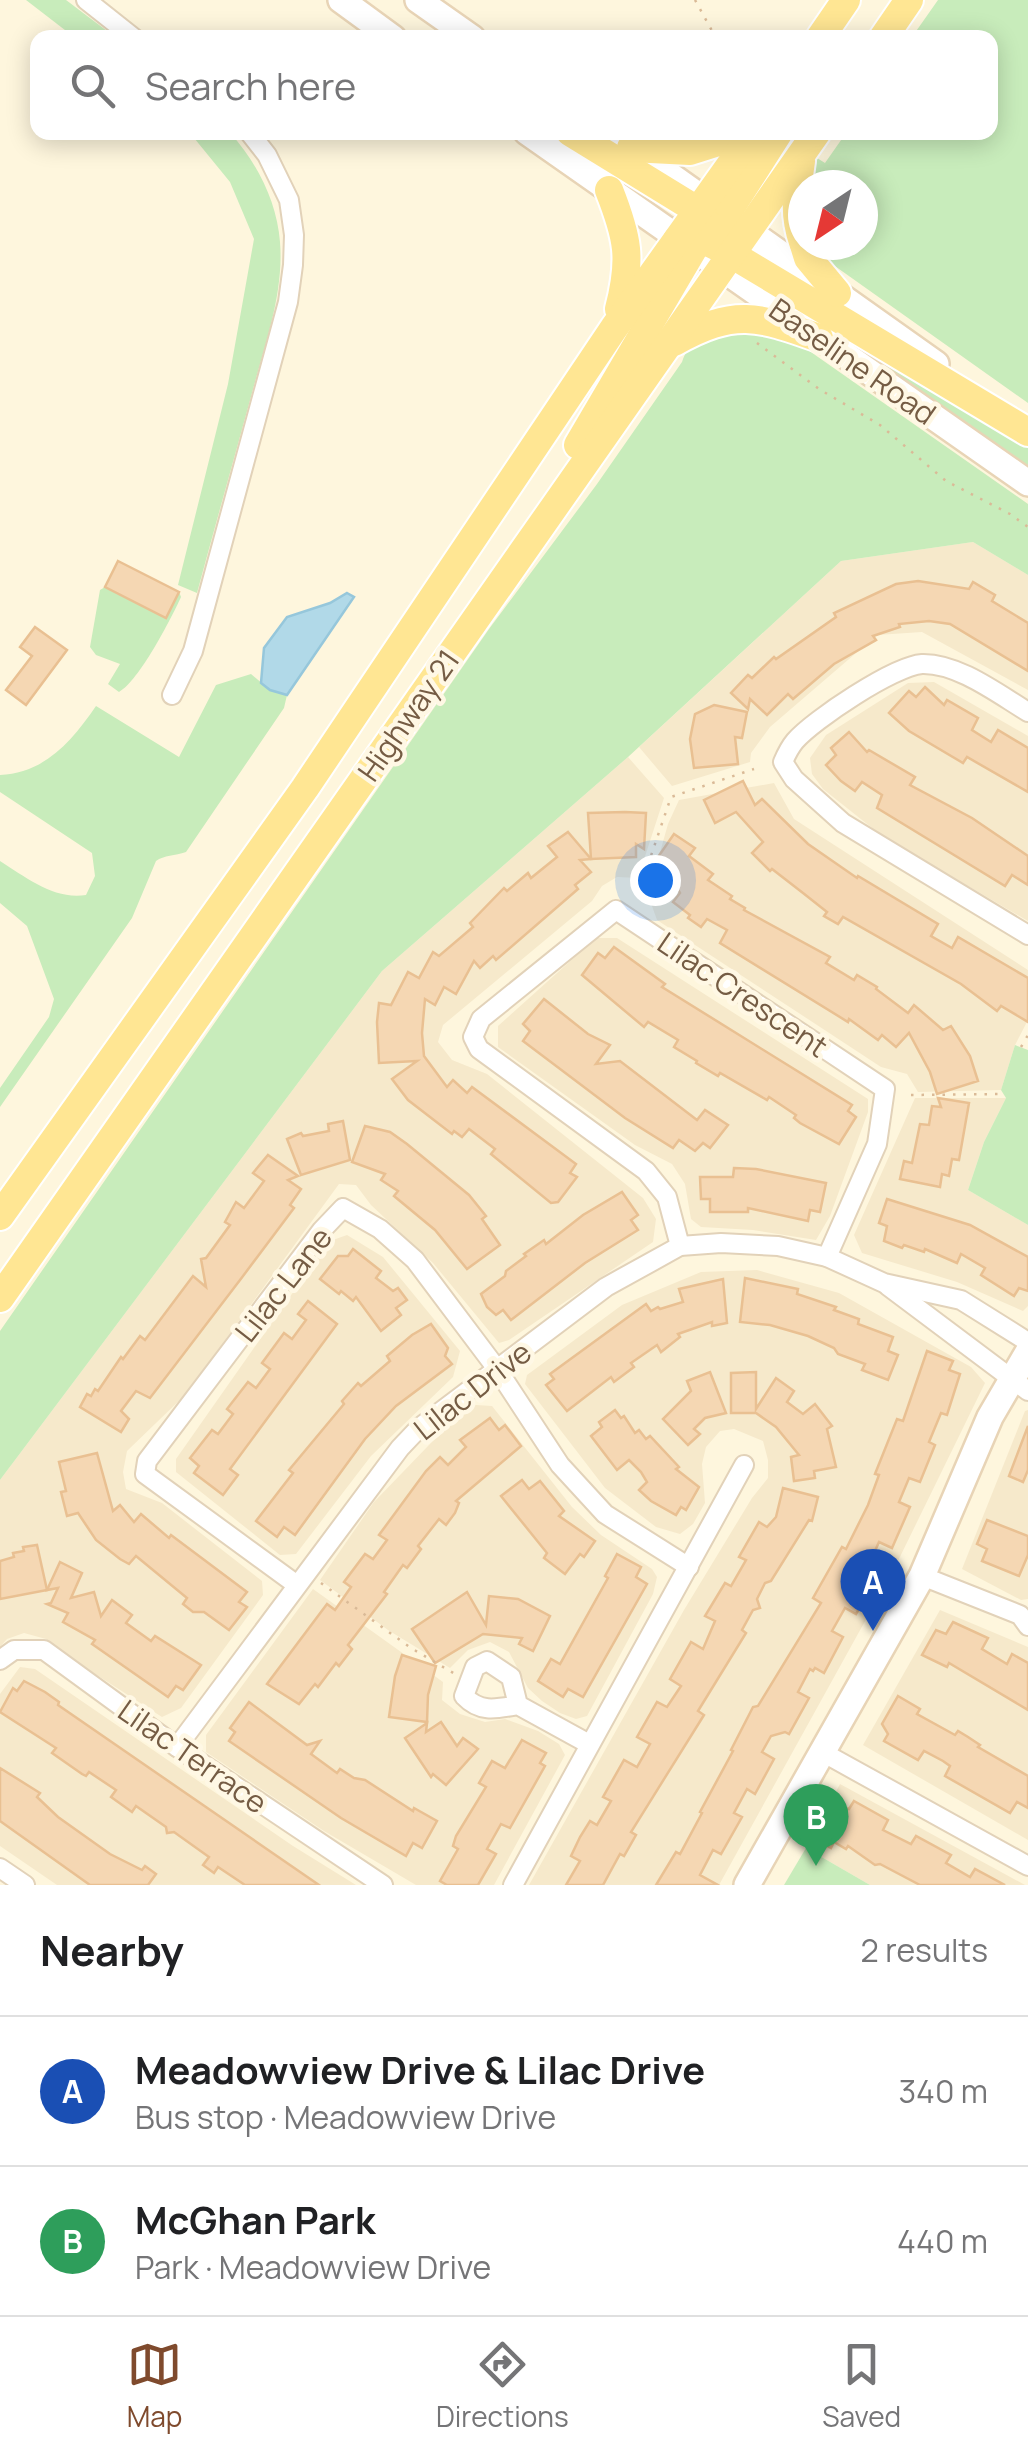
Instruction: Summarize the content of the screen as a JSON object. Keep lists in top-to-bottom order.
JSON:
{
  "streets": {
    "main road": ["Highway 21"],
    "street": [
      "Baseline Road",
      "Lilac Crescent",
      "Lilac Lane",
      "Lilac Drive",
      "Lilac Terrace"
    ]
  },
  "crossings": [
    ["Baseline Road", "Highway 21"],
    ["Lilac Crescent", "Lilac Drive"],
    ["Lilac Lane", "Lilac Drive"],
    ["Lilac Drive", "Lilac Terrace"]
  ],
  "north": "bottom left",
  "page": {
    "search": "Search here",
    "pins": ["A", "B"],
    "heading": ["Nearby", "2 results"],
    "list": [
      {
        "mark": "A",
        "name": "Meadowview Drive & Lilac Drive",
        "note": "Bus stop · Meadowview Drive",
        "value": "340 m"
      },
      {
        "mark": "B",
        "name": "McGhan Park",
        "note": "Park · Meadowview Drive",
        "value": "440 m"
      }
    ],
    "nav": ["Map", "Directions", "Saved"]
  }
}
